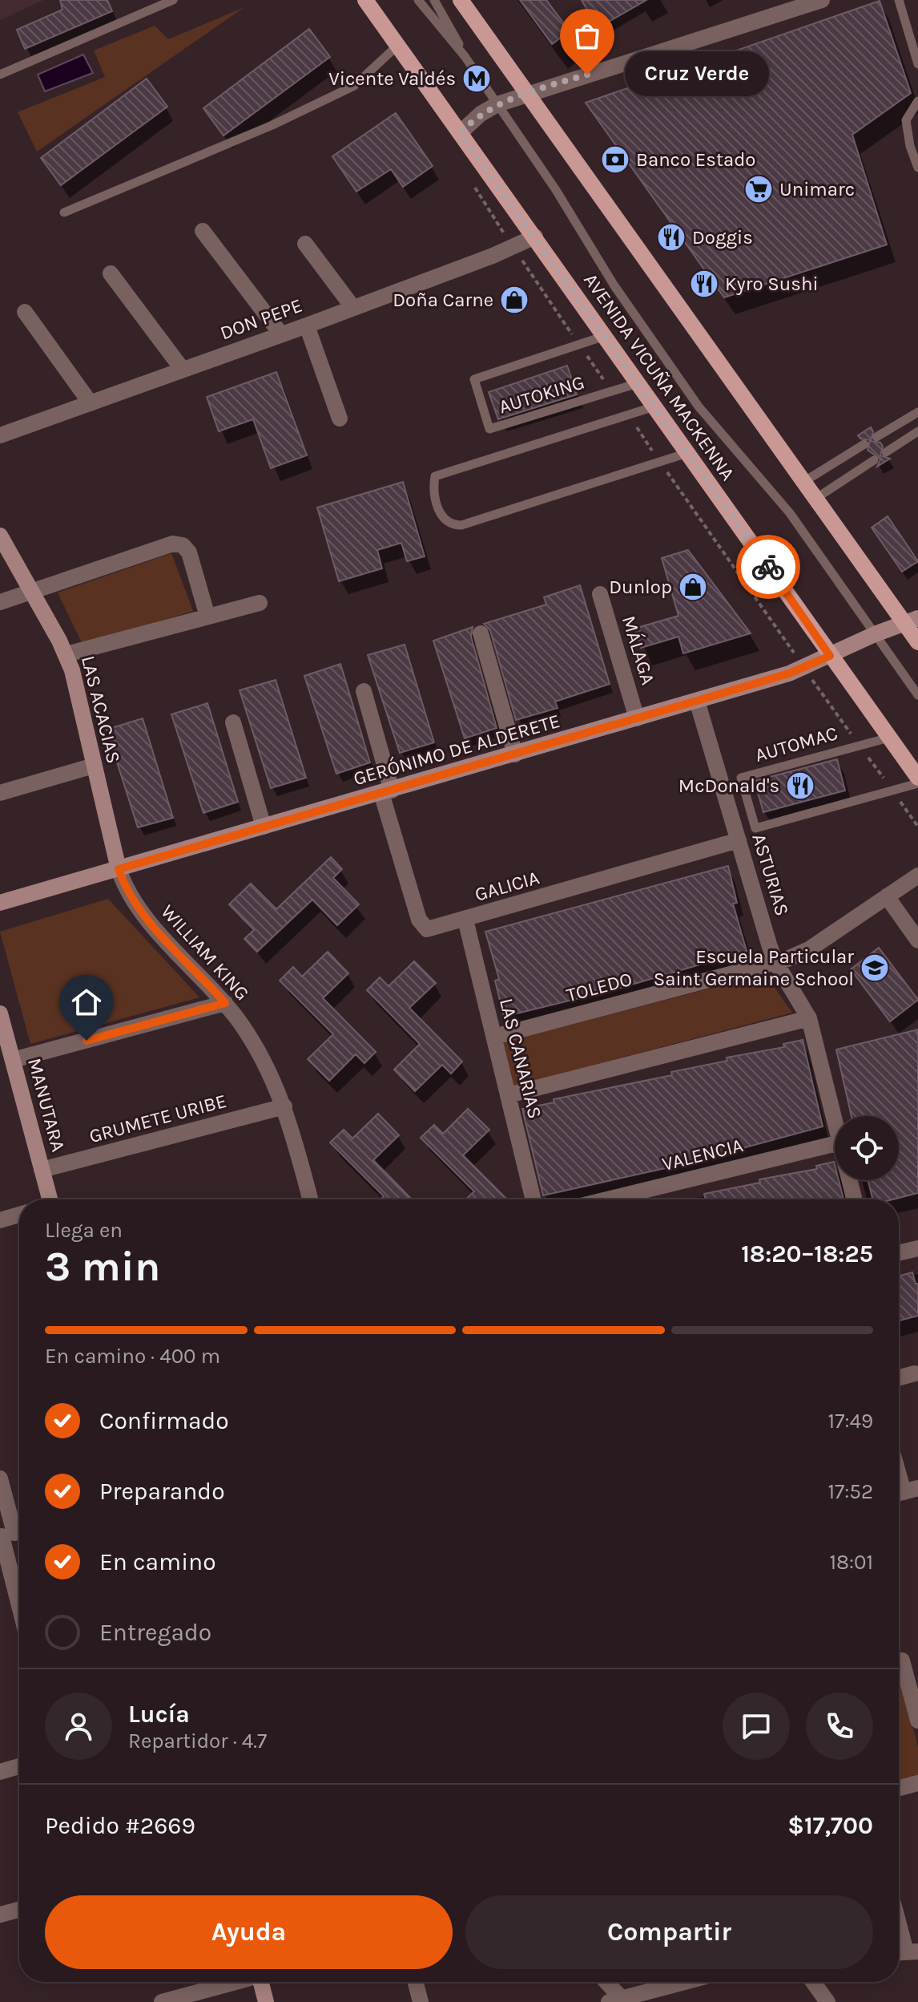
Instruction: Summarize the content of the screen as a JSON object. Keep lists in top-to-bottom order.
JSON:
{
  "streets": {
    "main road": [
      "AVENIDA VICUÑA MACKENNA",
      "LAS ACACIAS",
      "GERÓNIMO DE ALDERETE",
      "MANUTARA"
    ],
    "street": [
      "DON PEPE",
      "MÁLAGA",
      "ASTURIAS",
      "GALICIA",
      "WILLIAM KING",
      "TOLEDO",
      "LAS CANARIAS",
      "GRUMETE URIBE",
      "VALENCIA"
    ],
    "lane": ["AUTOKING", "AUTOMAC"]
  },
  "crossings": [
    ["DON PEPE", "AVENIDA VICUÑA MACKENNA"],
    ["AVENIDA VICUÑA MACKENNA", "AUTOKING"],
    ["AVENIDA VICUÑA MACKENNA", "AUTOMAC"],
    ["AVENIDA VICUÑA MACKENNA", "GERÓNIMO DE ALDERETE"],
    ["MÁLAGA", "GERÓNIMO DE ALDERETE"],
    ["LAS ACACIAS", "GERÓNIMO DE ALDERETE"],
    ["LAS ACACIAS", "WILLIAM KING"],
    ["GERÓNIMO DE ALDERETE", "ASTURIAS"],
    ["GERÓNIMO DE ALDERETE", "GALICIA"],
    ["GERÓNIMO DE ALDERETE", "WILLIAM KING"],
    ["ASTURIAS", "GALICIA"],
    ["ASTURIAS", "TOLEDO"],
    ["GALICIA", "LAS CANARIAS"],
    ["WILLIAM KING", "GRUMETE URIBE"],
    ["TOLEDO", "LAS CANARIAS"],
    ["MANUTARA", "GRUMETE URIBE"]
  ],
  "places": {
    "other": ["Cruz Verde"],
    "metro station": ["Vicente Valdés"],
    "bank": ["Banco Estado"],
    "supermarket": ["Unimarc"],
    "restaurant": ["Doggis", "Kyro Sushi", "McDonald's"],
    "shop": ["Doña Carne", "Dunlop"],
    "school or university": ["Escuela Particular Saint Germaine School"]
  },
  "page": {
    "bubble": "Cruz Verde",
    "heading": ["3 min", "Llega en", "18:20–18:25"],
    "panel": [
      "Lucía",
      "Repartidor · 4.7",
      "Pedido #2669",
      "$17,700"
    ],
    "bar": "En camino · 400 m",
    "list": [
      ["Confirmado", "17:49"],
      ["Preparando", "17:52"],
      ["En camino", "18:01"],
      "Entregado"
    ],
    "buttons": ["Ayuda", "Compartir"]
  }
}
